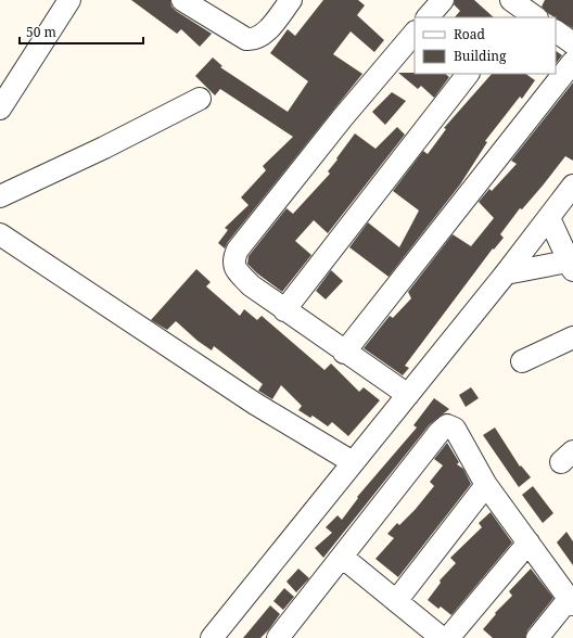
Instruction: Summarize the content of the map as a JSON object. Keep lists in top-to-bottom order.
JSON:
{
  "legend": ["Road", "Building"],
  "scale_bar": "50 m"
}
